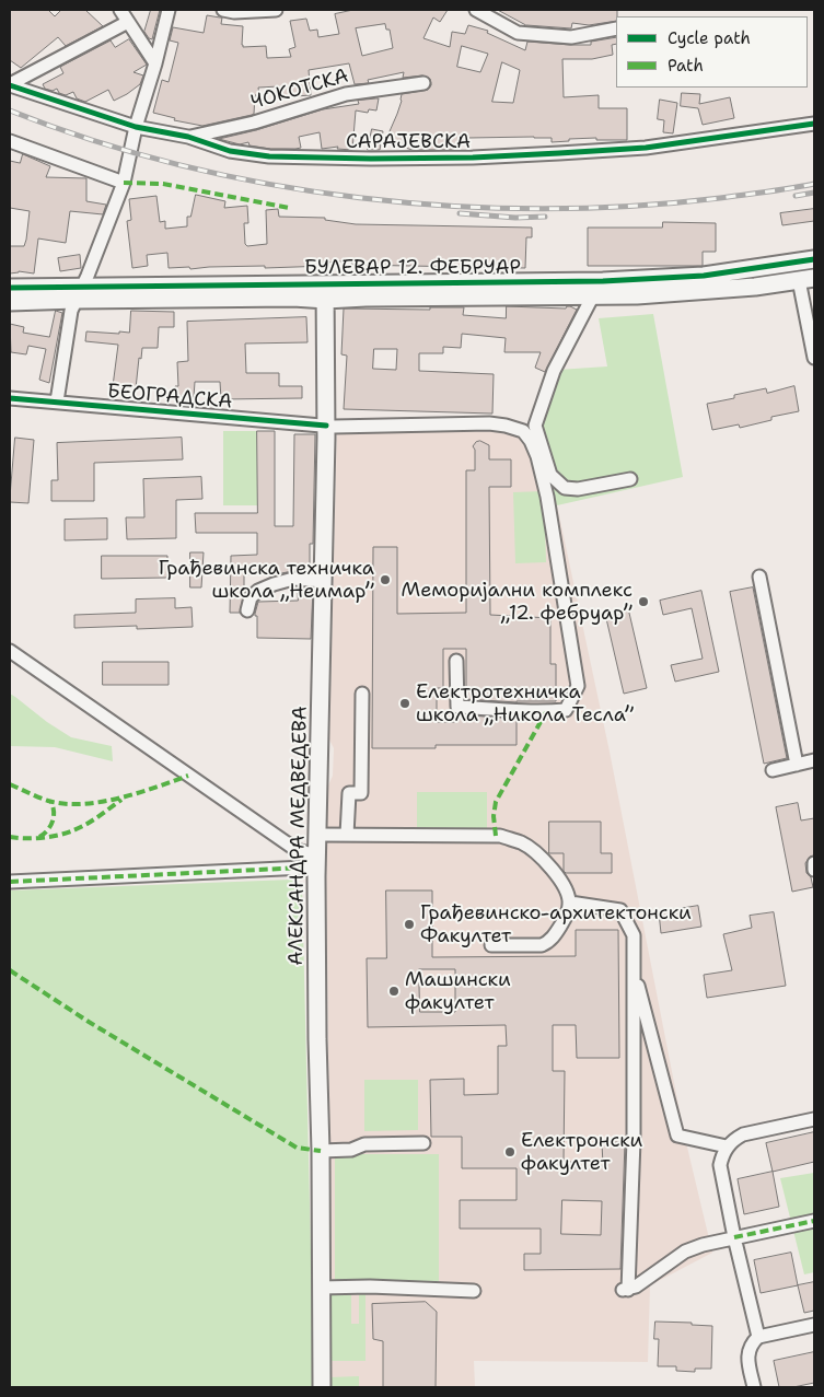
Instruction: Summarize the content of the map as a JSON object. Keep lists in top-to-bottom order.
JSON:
{
  "streets": {
    "main road": ["БУЛЕВАР 12. ФЕБРУАР", "АЛЕКСАНДРА МЕДВЕДЕВА"],
    "street": ["ЧОКОТСКА", "САРАЈЕВСКА", "БЕОГРАДСКА"]
  },
  "crossings": [
    ["ЧОКОТСКА", "САРАЈЕВСКА"],
    ["БУЛЕВАР 12. ФЕБРУАР", "АЛЕКСАНДРА МЕДВЕДЕВА"],
    ["БЕОГРАДСКА", "АЛЕКСАНДРА МЕДВЕДЕВА"]
  ],
  "places": [
    "Грађевинска техничка школа „Неимар”",
    "Меморијални комплекс „12. фебруар”",
    "Електротехничка школа „Никола Тесла”",
    "Грађевинско-архитектонски Факултет",
    "Машински факултет",
    "Електронски факултет"
  ],
  "legend": ["Cycle path", "Path"]
}
